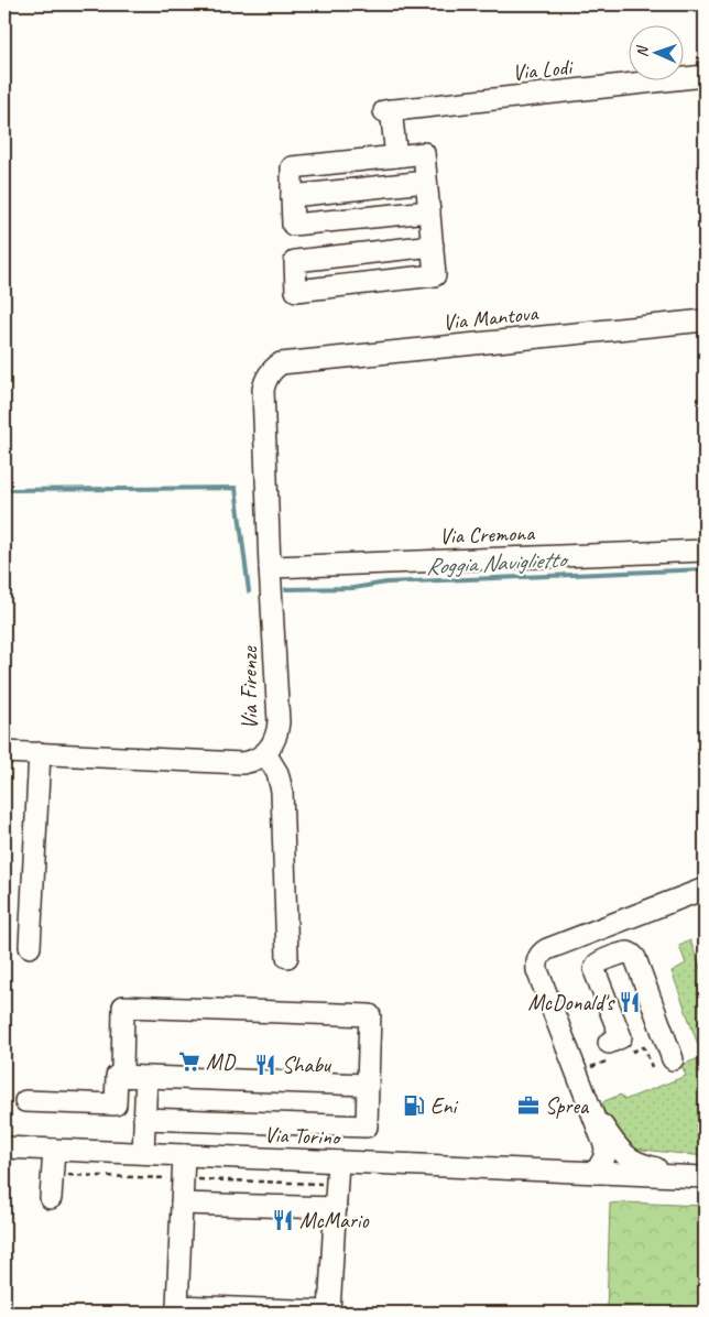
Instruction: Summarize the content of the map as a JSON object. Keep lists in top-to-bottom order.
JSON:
{
  "streets": {
    "street": [
      "Via Lodi",
      "Via Mantova",
      "Via Cremona",
      "Via Firenze",
      "Via Torino"
    ]
  },
  "crossings": [
    ["Via Mantova", "Via Firenze"],
    ["Via Cremona", "Via Firenze"]
  ],
  "water": ["Roggia Naviglietto"],
  "places": {
    "restaurant": ["McDonald's", "Shabu", "McMario"],
    "supermarket": ["MD"],
    "fuel station": ["Eni"],
    "office": ["Sprea"]
  },
  "north": "left"
}
